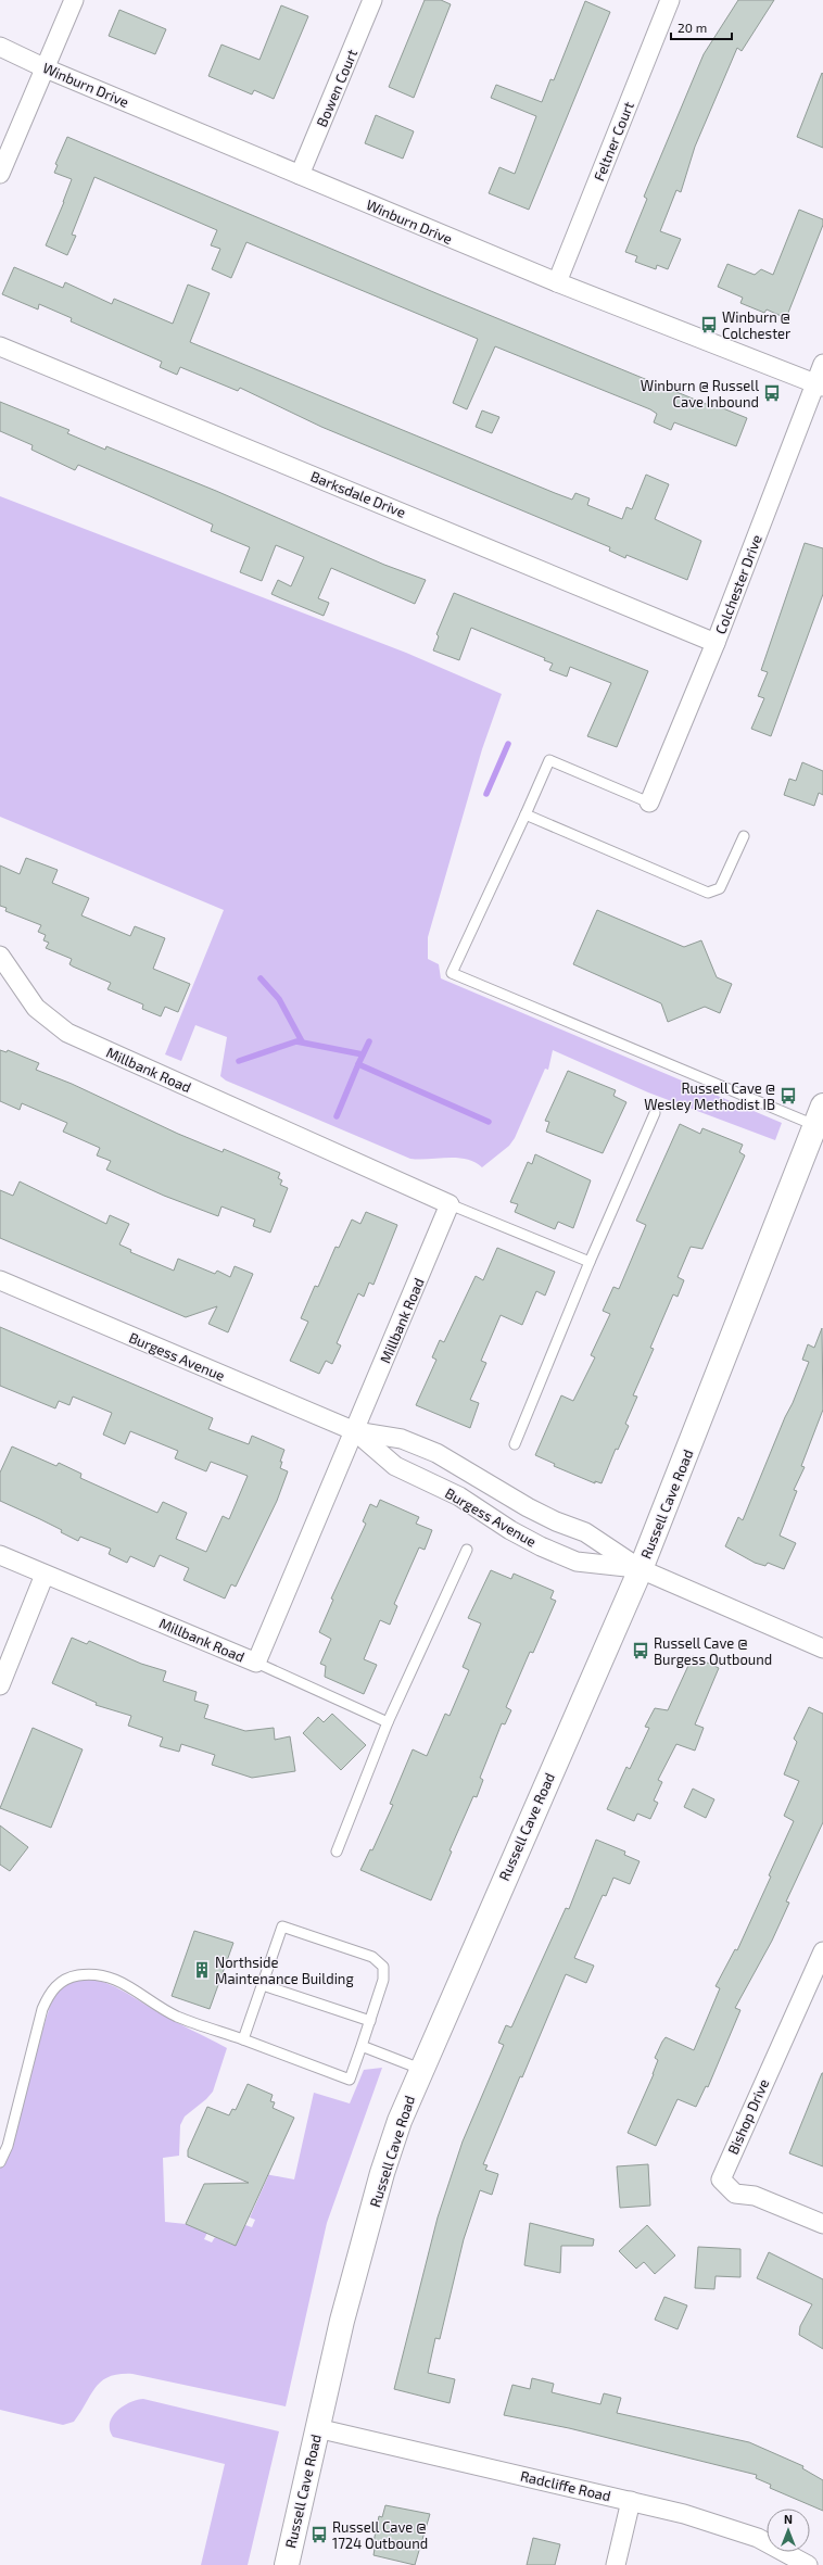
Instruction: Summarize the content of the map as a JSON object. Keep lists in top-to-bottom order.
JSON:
{
  "streets": {
    "main road": ["Russell Cave Road"],
    "street": [
      "Winburn Drive",
      "Bowen Court",
      "Feltner Court",
      "Barksdale Drive",
      "Colchester Drive",
      "Millbank Road",
      "Burgess Avenue",
      "Bishop Drive",
      "Radcliffe Road"
    ]
  },
  "crossings": [
    ["Winburn Drive", "Bowen Court"],
    ["Winburn Drive", "Feltner Court"],
    ["Winburn Drive", "Colchester Drive"],
    ["Barksdale Drive", "Colchester Drive"],
    ["Millbank Road", "Burgess Avenue"],
    ["Burgess Avenue", "Russell Cave Road"],
    ["Russell Cave Road", "Radcliffe Road"]
  ],
  "places": {
    "bus stop": [
      "Winburn @ Colchester",
      "Winburn @ Russell Cave Inbound",
      "Russell Cave @ Wesley Methodist IB",
      "Russell Cave @ Burgess Outbound",
      "Russell Cave @ 1724 Outbound"
    ],
    "building": ["Northside Maintenance Building"]
  },
  "scale_bar": "20 m",
  "north": "top"
}
